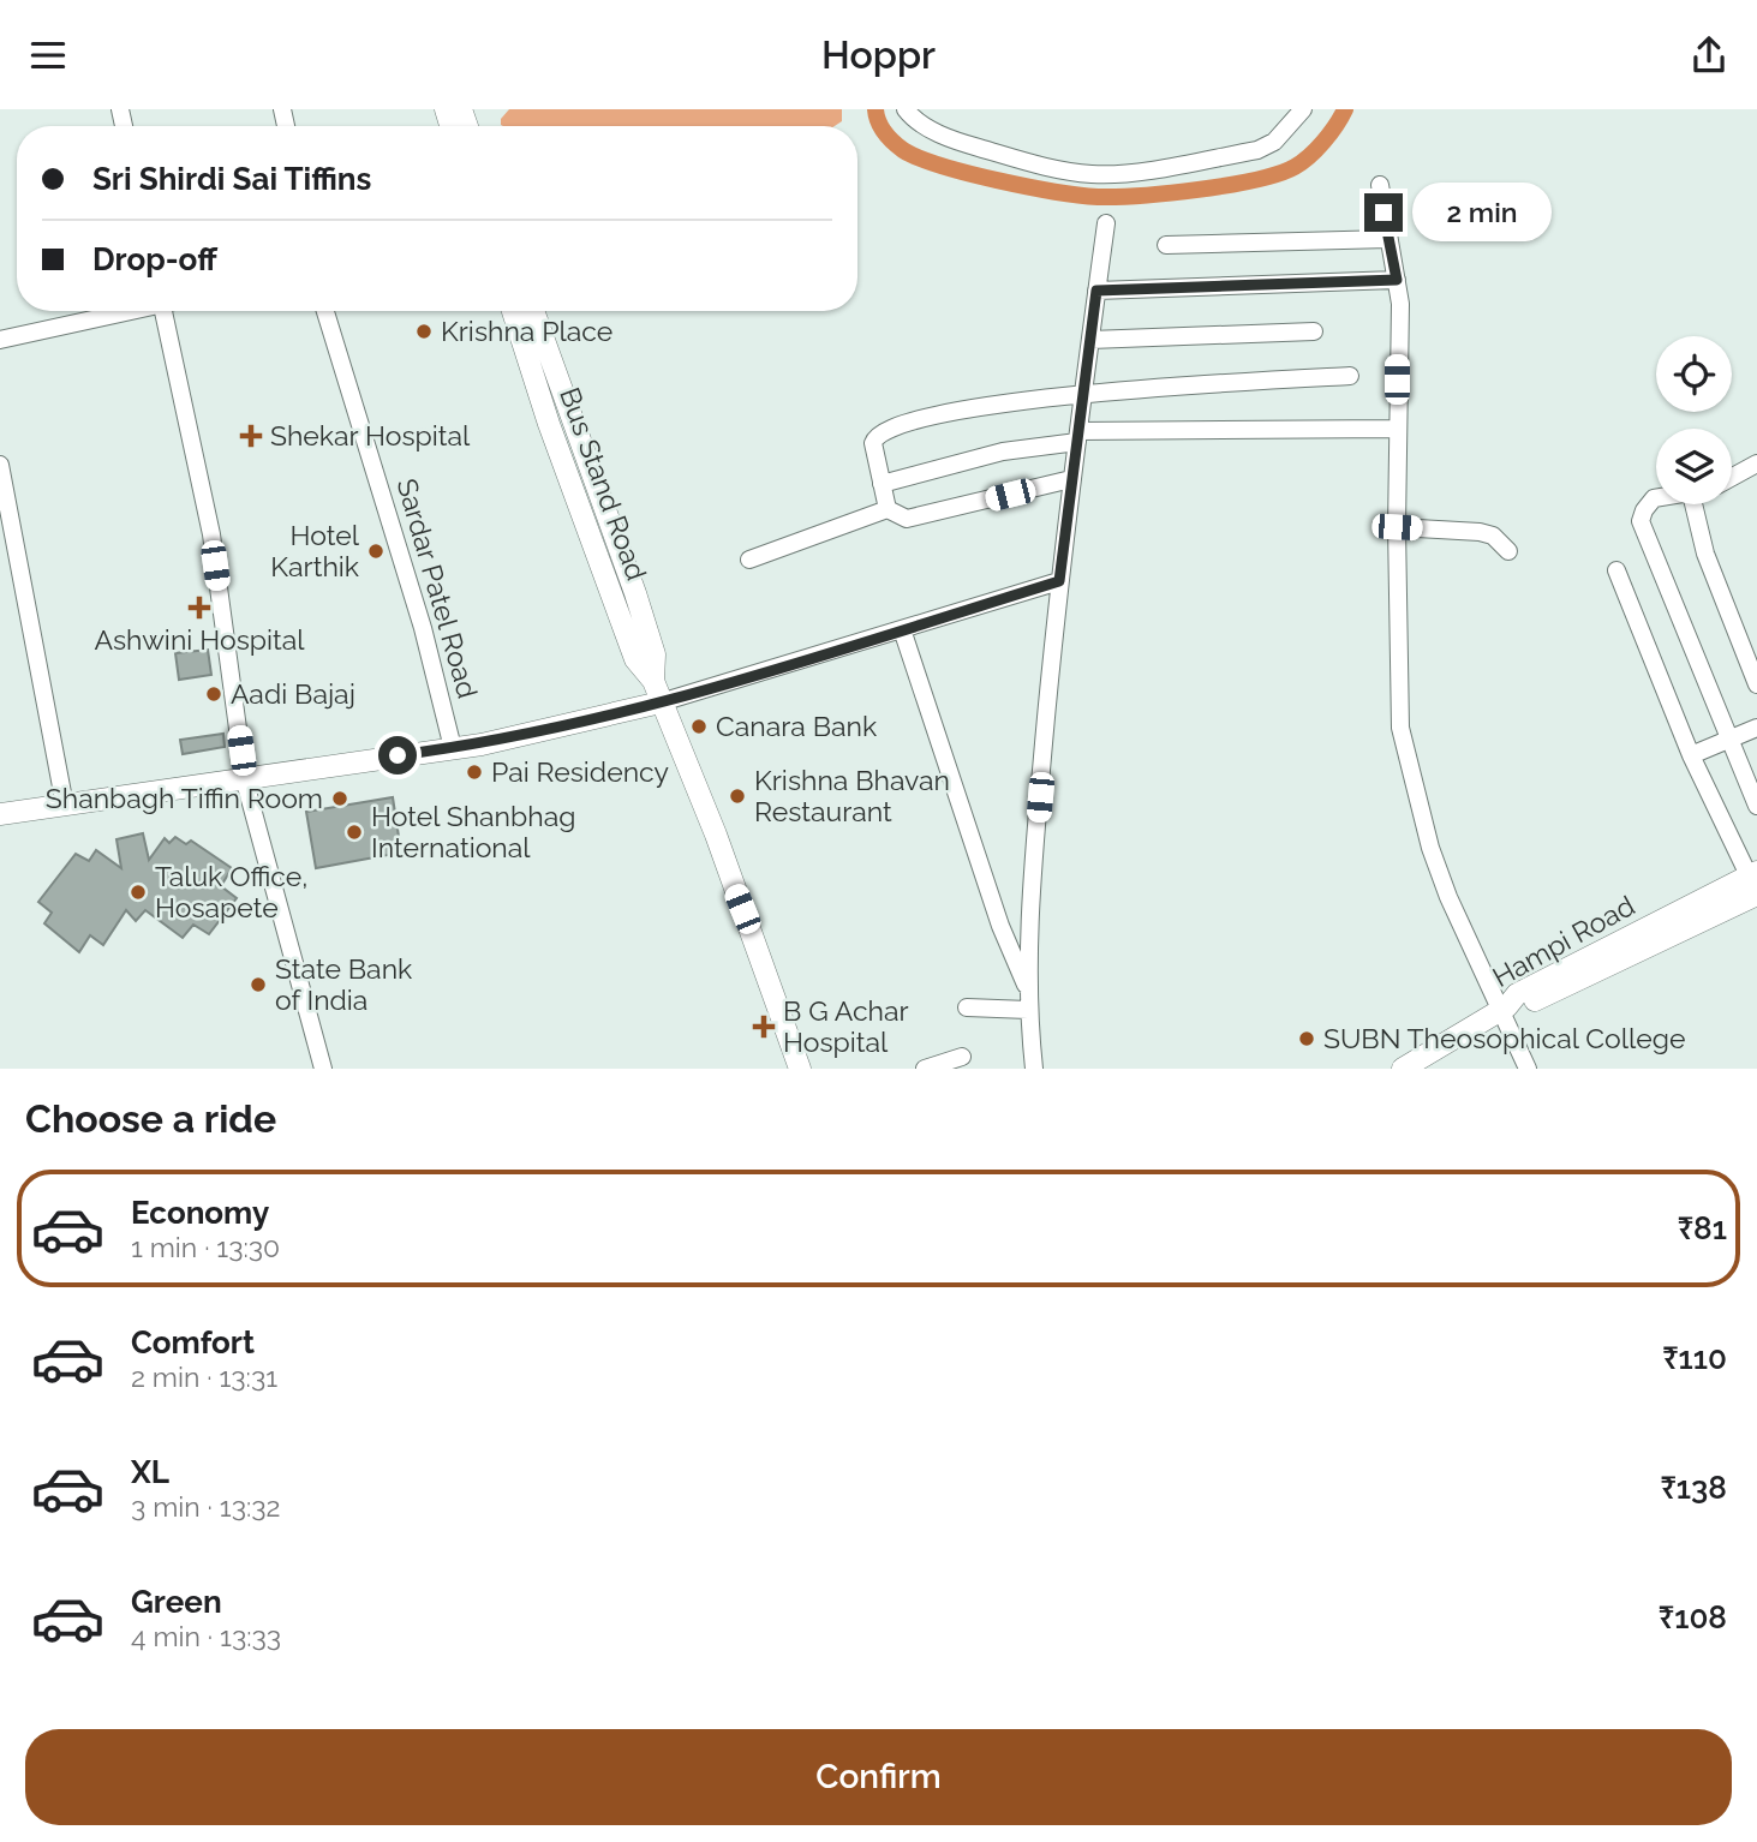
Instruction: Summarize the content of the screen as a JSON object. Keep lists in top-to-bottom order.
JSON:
{
  "streets": {
    "main road": ["Bus Stand Road", "Hampi Road"],
    "street": ["Sardar Patel Road"]
  },
  "places": {
    "other": [
      "Krishna Place",
      "Hotel Karthik",
      "Aadi Bajaj",
      "Canara Bank",
      "Pai Residency",
      "Krishna Bhavan Restaurant",
      "Shanbagh Tiffin Room",
      "Hotel Shanbhag International",
      "Taluk Office, Hosapete",
      "State Bank of India",
      "SUBN Theosophical College"
    ],
    "health": ["Shekar Hospital", "Ashwini Hospital", "B G Achar Hospital"]
  },
  "page": {
    "header": "Hoppr",
    "banner": ["Sri Shirdi Sai Tiffins", "Drop-off"],
    "bubble": "2 min",
    "heading": "Choose a ride",
    "list": [
      {
        "name": "Economy",
        "note": "1 min · 13:30",
        "value": "₹81"
      },
      {
        "name": "Comfort",
        "note": "2 min · 13:31",
        "value": "₹110"
      },
      {
        "name": "XL",
        "note": "3 min · 13:32",
        "value": "₹138"
      },
      {
        "name": "Green",
        "note": "4 min · 13:33",
        "value": "₹108"
      }
    ],
    "buttons": "Confirm"
  }
}
